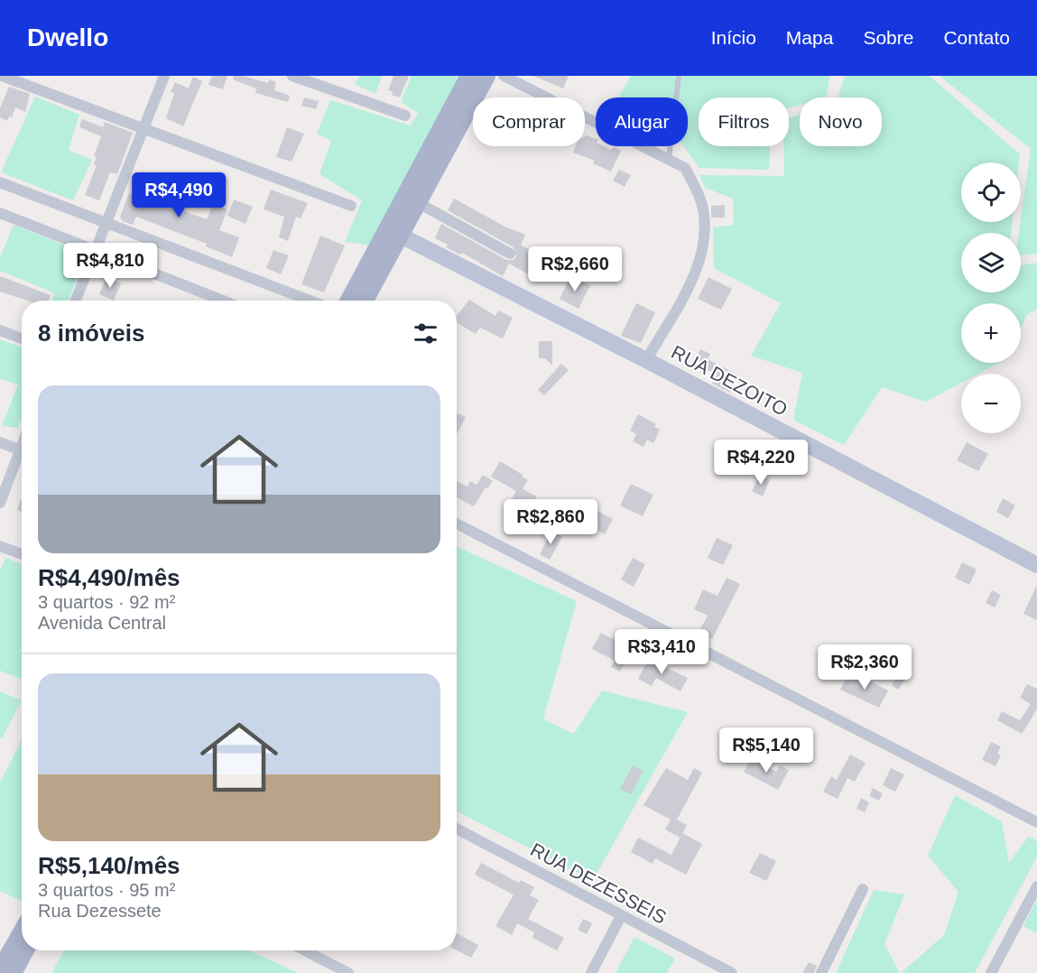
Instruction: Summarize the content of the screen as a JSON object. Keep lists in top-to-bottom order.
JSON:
{
  "streets": {
    "main road": ["RUA DEZOITO"],
    "street": ["RUA DEZESSEIS"]
  },
  "page": {
    "header": "Dwello",
    "nav": [
      "Início",
      "Mapa",
      "Sobre",
      "Contato"
    ],
    "chip": [
      "Comprar",
      "Alugar",
      "Filtros",
      "Novo"
    ],
    "map_buttons": ["+", "−"],
    "price": [
      "R$4,490",
      "R$4,810",
      "R$2,660",
      "R$4,220",
      "R$2,860",
      "R$3,410",
      "R$2,360",
      "R$5,140"
    ],
    "heading": "8 imóveis",
    "list": [
      {
        "name": "R$4,490/mês",
        "note": "3 quartos · 92 m² · Avenida Central"
      },
      {
        "name": "R$5,140/mês",
        "note": "3 quartos · 95 m² · Rua Dezessete"
      }
    ]
  }
}
